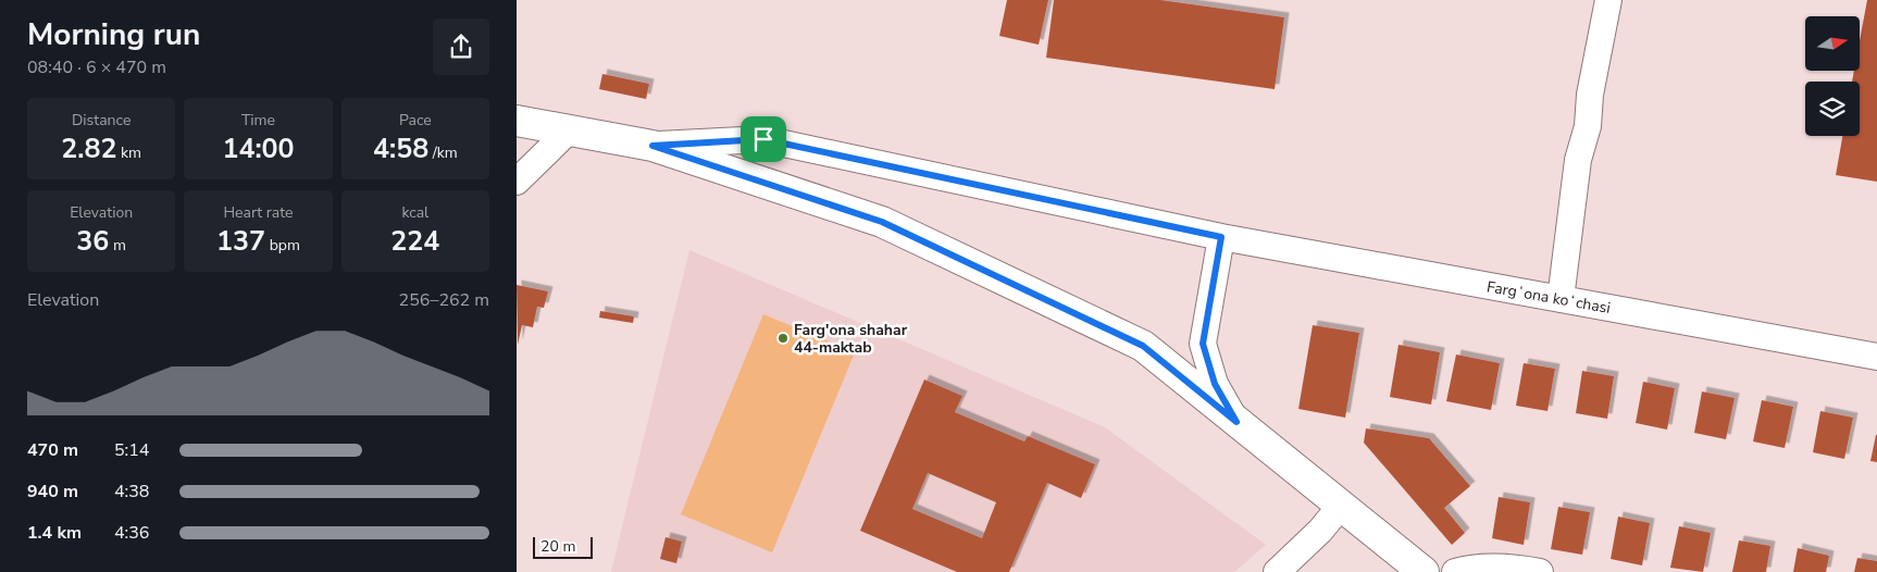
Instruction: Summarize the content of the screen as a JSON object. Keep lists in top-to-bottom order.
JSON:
{
  "streets": {
    "street": ["Fargʻona koʻchasi"]
  },
  "places": ["Farg'ona shahar 44-maktab"],
  "scale_bar": "20 m",
  "north": "right",
  "page": {
    "heading": ["Morning run", "08:40 · 6 × 470 m"],
    "stats": [
      ["Distance", "2.82 km"],
      ["Time", "14:00"],
      ["Pace", "4:58 /km"],
      ["Elevation", "36 m"],
      ["Heart rate", "137 bpm"],
      ["kcal", "224"]
    ],
    "chart": ["Elevation", "256–262 m"],
    "list": [
      {
        "name": "470 m",
        "note": "5:14"
      },
      {
        "name": "940 m",
        "note": "4:38"
      },
      {
        "name": "1.4 km",
        "note": "4:36"
      }
    ],
    "scale": "20 m"
  }
}
